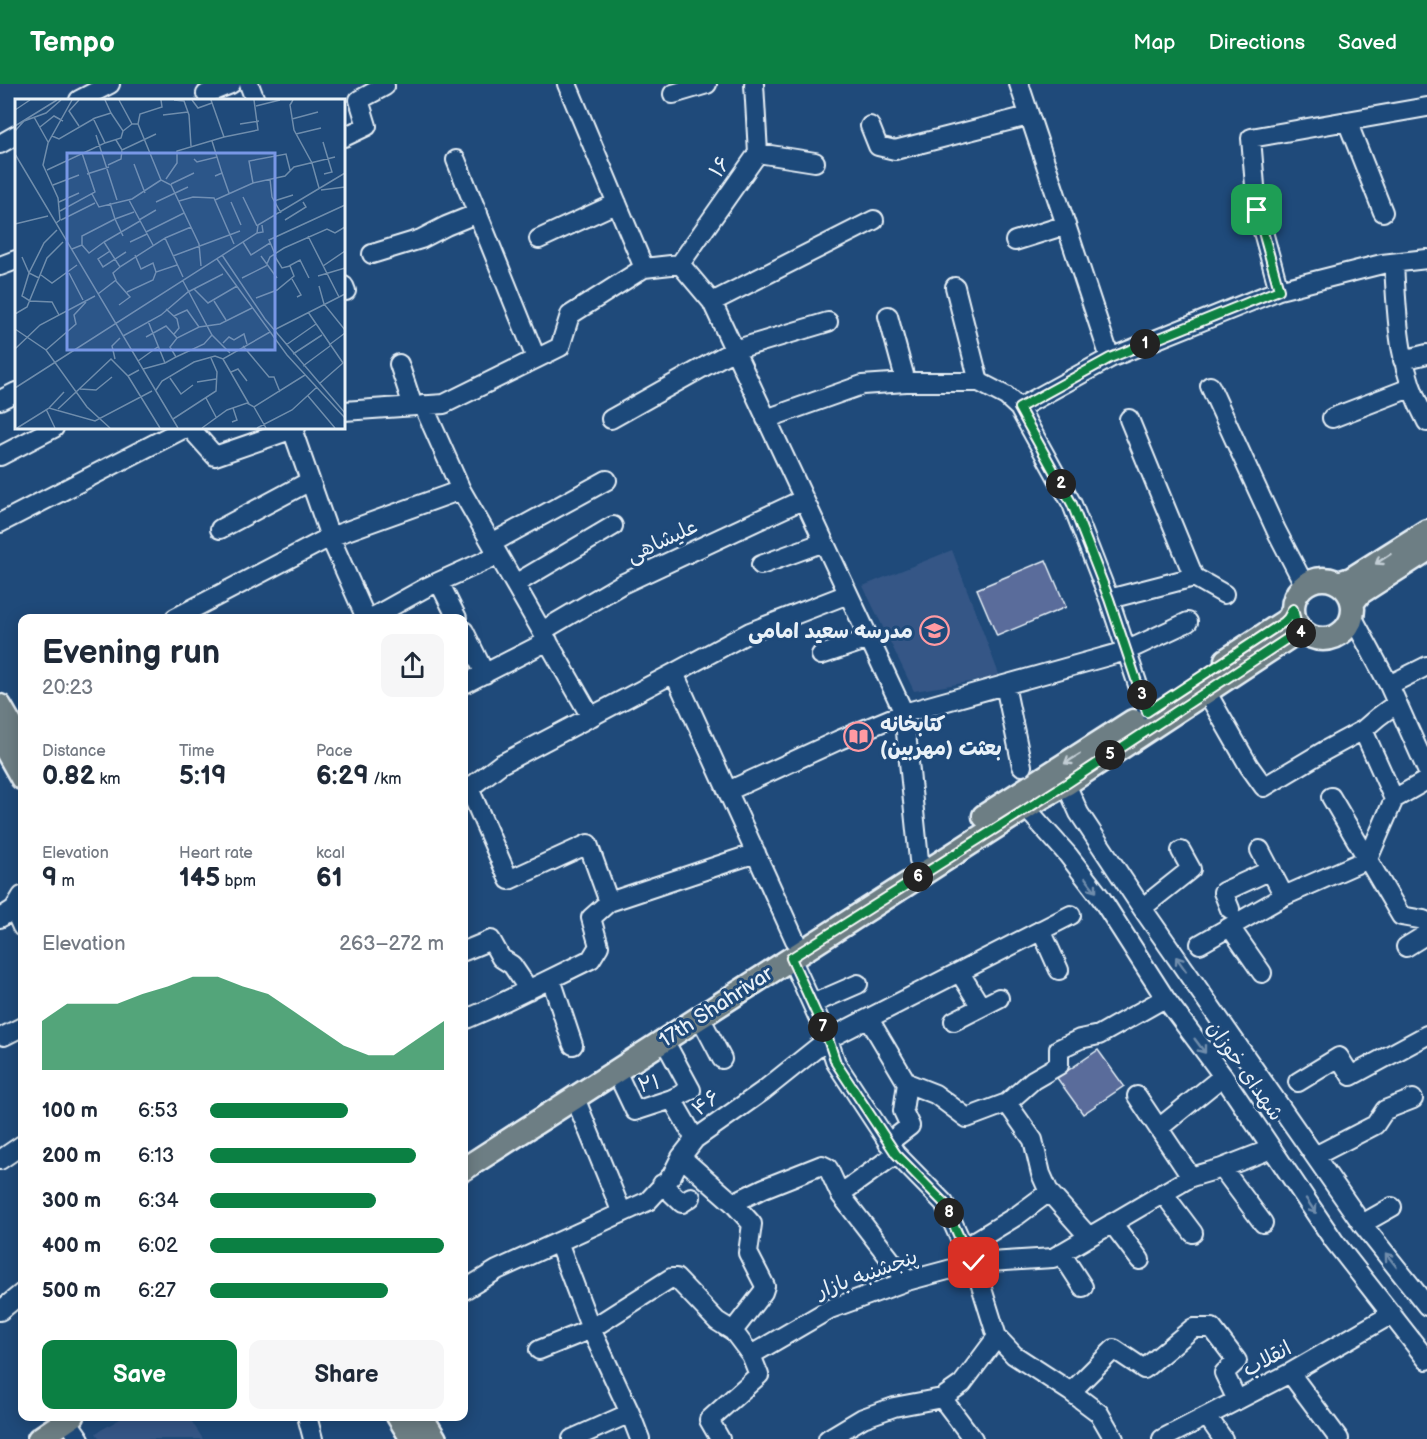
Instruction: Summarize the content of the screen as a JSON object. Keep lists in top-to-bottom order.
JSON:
{
  "streets": {
    "main road": ["17th Shahrivar"],
    "street": [
      "۱۶",
      "علیشاهی",
      "شهدای خوزان",
      "۲۱",
      "۴۶",
      "پنجشنبه بازار",
      "انقلاب"
    ]
  },
  "crossings": [
    ["17th Shahrivar", "شهدای خوزان"],
    ["17th Shahrivar", "۲۱"],
    ["شهدای خوزان", "پنجشنبه بازار"],
    ["شهدای خوزان", "انقلاب"],
    ["۲۱", "۴۶"]
  ],
  "places": {
    "school or university": ["مدرسه سعید امامی"],
    "library": ["کتابخانه بعثت (مهربین)"]
  },
  "page": {
    "header": "Tempo",
    "nav": ["Map", "Directions", "Saved"],
    "pins": [
      "1",
      "2",
      "4",
      "3",
      "5",
      "6",
      "7",
      "8"
    ],
    "heading": ["Evening run", "20:23"],
    "stats": [
      ["Distance", "0.82 km"],
      ["Time", "5:19"],
      ["Pace", "6:29 /km"],
      ["Elevation", "9 m"],
      ["Heart rate", "145 bpm"],
      ["kcal", "61"]
    ],
    "chart": ["Elevation", "263–272 m"],
    "list": [
      {
        "name": "100 m",
        "note": "6:53"
      },
      {
        "name": "200 m",
        "note": "6:13"
      },
      {
        "name": "300 m",
        "note": "6:34"
      },
      {
        "name": "400 m",
        "note": "6:02"
      },
      {
        "name": "500 m",
        "note": "6:27"
      }
    ],
    "buttons": ["Save", "Share"]
  }
}
